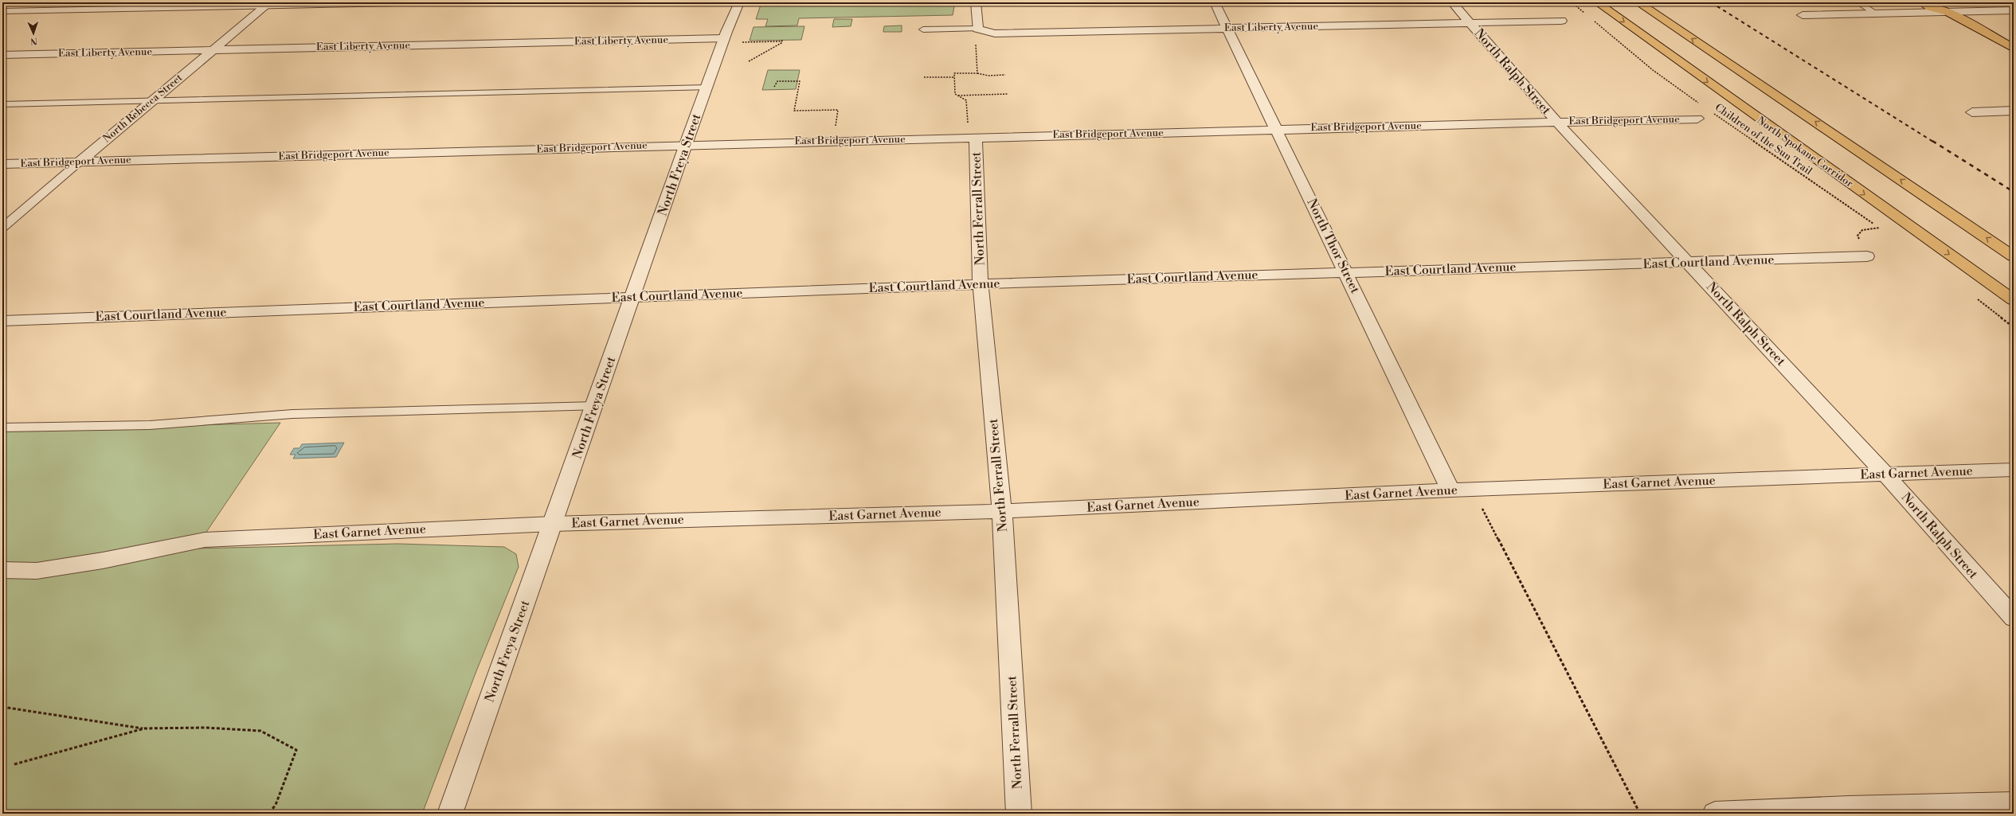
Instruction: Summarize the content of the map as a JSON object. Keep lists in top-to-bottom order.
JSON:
{
  "streets": {
    "main road": ["North Spokane Corridor"],
    "street": [
      "East Liberty Avenue",
      "North Ralph Street",
      "North Rebecca Street",
      "East Bridgeport Avenue",
      "North Freya Street",
      "North Ferrall Street",
      "North Thor Street",
      "East Courtland Avenue",
      "East Garnet Avenue"
    ],
    "path": ["Children of the Sun Trail"]
  },
  "crossings": [
    ["East Liberty Avenue", "North Ralph Street"],
    ["East Liberty Avenue", "North Rebecca Street"],
    ["East Liberty Avenue", "North Freya Street"],
    ["East Liberty Avenue", "North Thor Street"],
    ["North Ralph Street", "East Bridgeport Avenue"],
    ["North Ralph Street", "East Courtland Avenue"],
    ["North Ralph Street", "East Garnet Avenue"],
    ["North Rebecca Street", "East Bridgeport Avenue"],
    ["East Bridgeport Avenue", "North Freya Street"],
    ["East Bridgeport Avenue", "North Ferrall Street"],
    ["East Bridgeport Avenue", "North Thor Street"],
    ["North Freya Street", "East Courtland Avenue"],
    ["North Freya Street", "East Garnet Avenue"],
    ["North Ferrall Street", "East Courtland Avenue"],
    ["North Ferrall Street", "East Garnet Avenue"],
    ["North Thor Street", "East Courtland Avenue"],
    ["North Thor Street", "East Garnet Avenue"]
  ],
  "north": "bottom"
}
